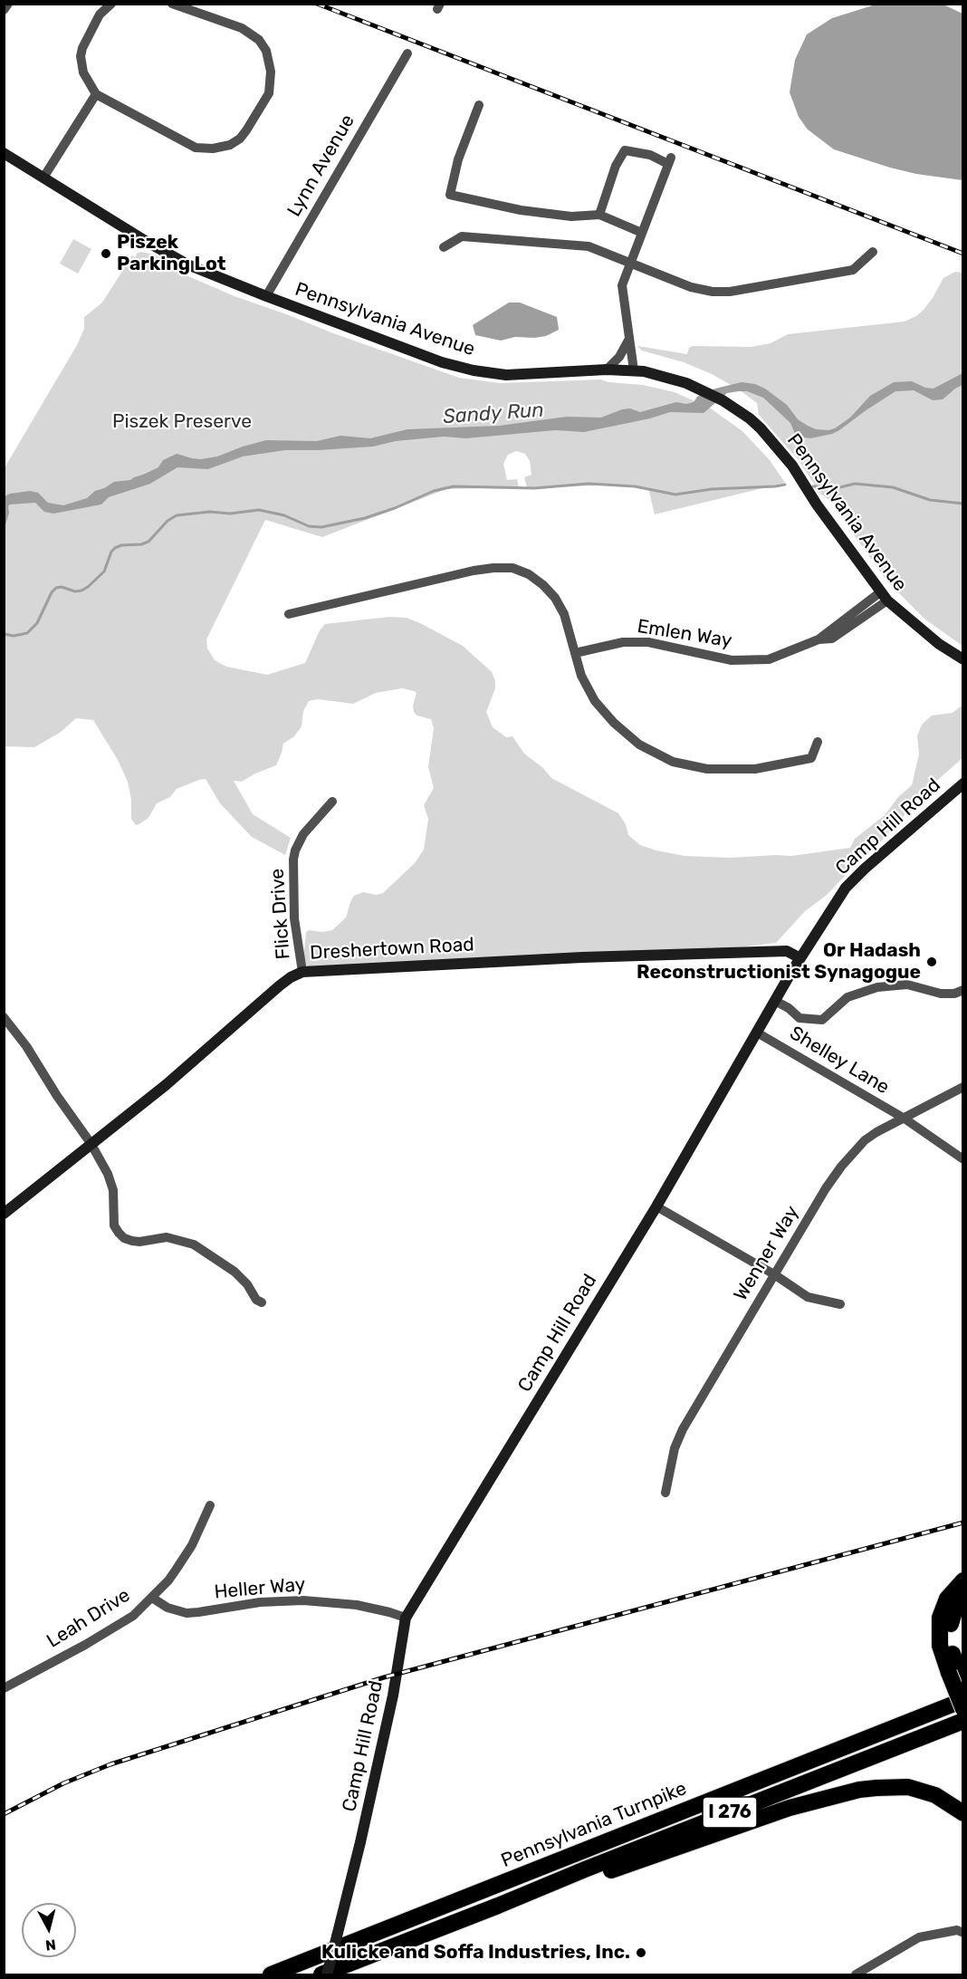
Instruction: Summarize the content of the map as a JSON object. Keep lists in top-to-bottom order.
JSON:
{
  "streets": {
    "highway": ["I 276", "Pennsylvania Turnpike"],
    "street": [
      "Lynn Avenue",
      "Pennsylvania Avenue",
      "Emlen Way",
      "Camp Hill Road",
      "Flick Drive",
      "Dreshertown Road",
      "Shelley Lane",
      "Wenner Way",
      "Heller Way",
      "Leah Drive"
    ]
  },
  "crossings": [
    ["Lynn Avenue", "Pennsylvania Avenue"],
    ["Pennsylvania Avenue", "Emlen Way"],
    ["Camp Hill Road", "Dreshertown Road"],
    ["Camp Hill Road", "Shelley Lane"],
    ["Camp Hill Road", "Heller Way"],
    ["Flick Drive", "Dreshertown Road"],
    ["Shelley Lane", "Wenner Way"],
    ["Heller Way", "Leah Drive"]
  ],
  "water": ["Sandy Run"],
  "parks": ["Piszek Preserve"],
  "places": ["Piszek Parking Lot", "Or Hadash Reconstructionist Synagogue", "Kulicke and Soffa Industries, Inc."],
  "north": "bottom"
}
